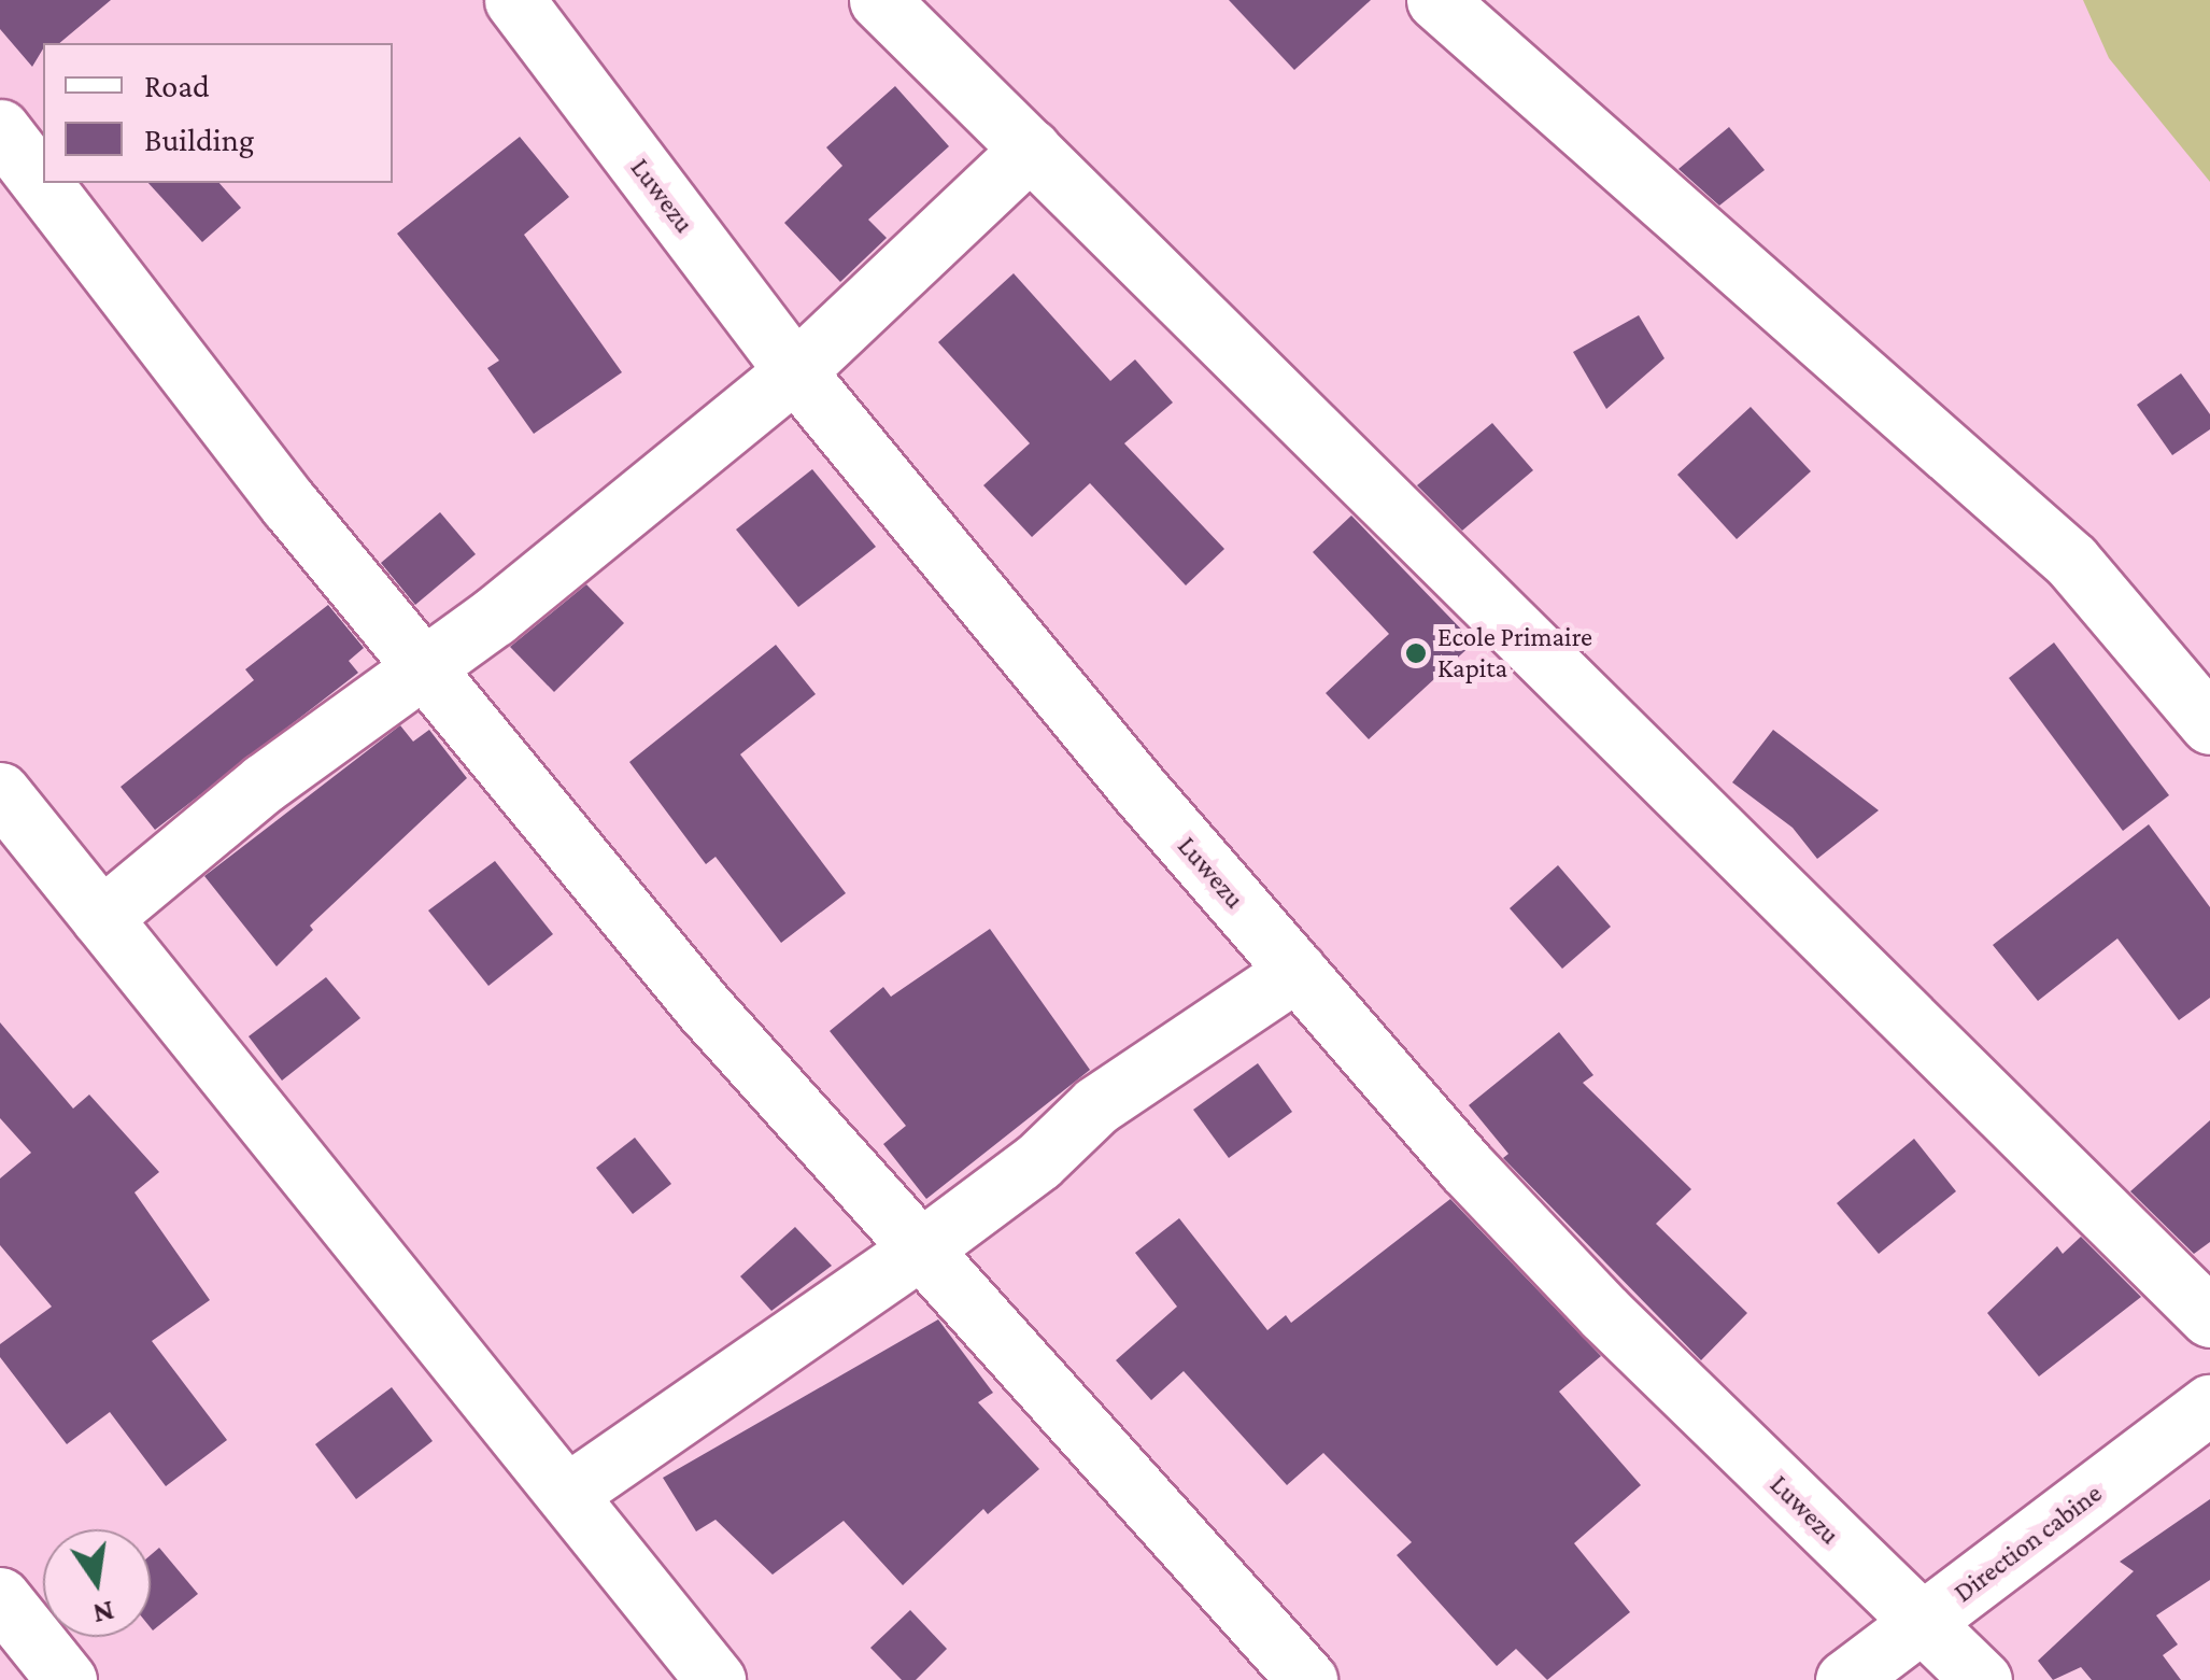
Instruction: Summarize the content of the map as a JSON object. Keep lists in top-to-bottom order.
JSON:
{
  "streets": {
    "street": ["Luwezu", "Direction cabine"]
  },
  "crossings": [
    ["Luwezu", "Direction cabine"]
  ],
  "places": ["Ecole Primaire Kapita"],
  "legend": ["Road", "Building"],
  "north": "bottom"
}
